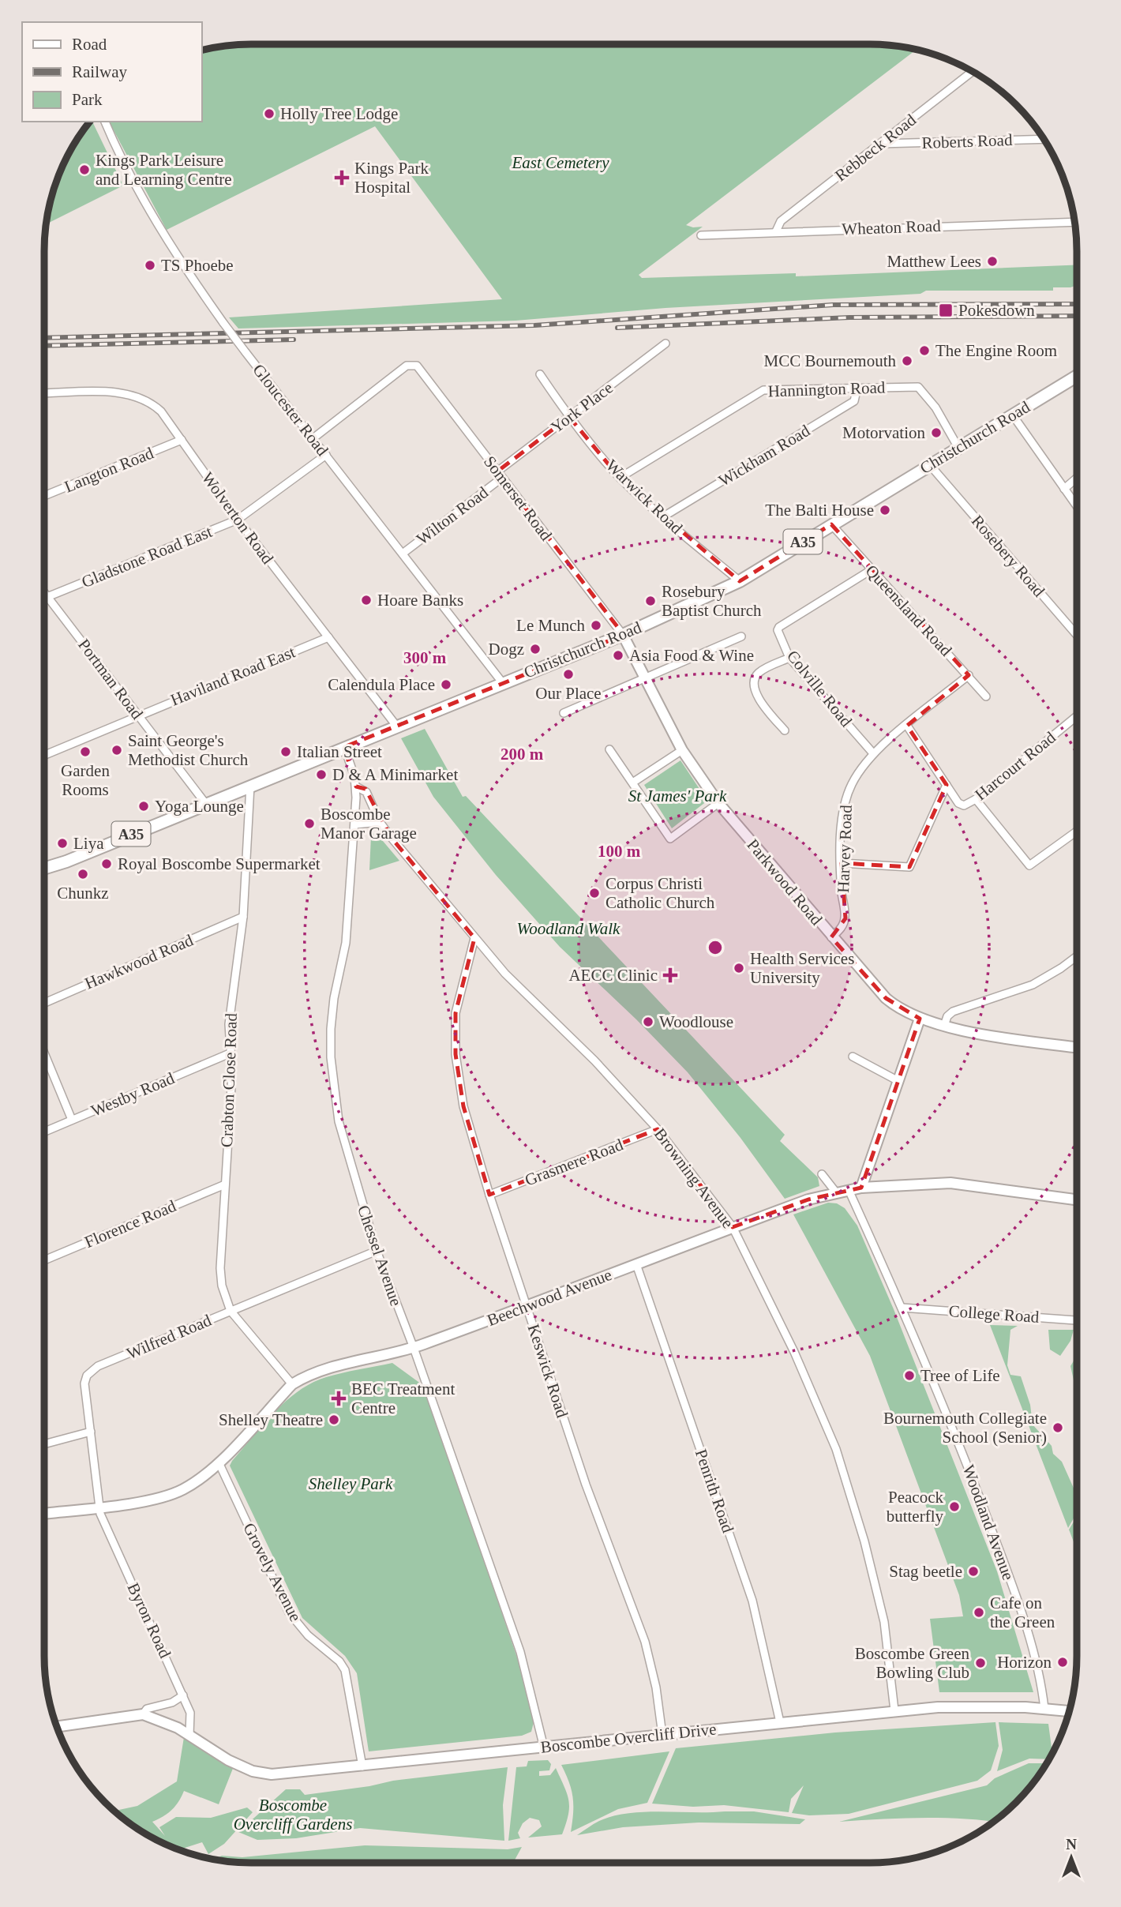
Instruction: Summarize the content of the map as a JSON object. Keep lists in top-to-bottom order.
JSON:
{
  "streets": {
    "main road": ["Christchurch Road", "A35"],
    "street": [
      "Roberts Road",
      "Rebbeck Road",
      "Wheaton Road",
      "Hannington Road",
      "York Place",
      "Gloucester Road",
      "Wickham Road",
      "Langton Road",
      "Warwick Road",
      "Somerset Road",
      "Wilton Road",
      "Wolverton Road",
      "Rosebery Road",
      "Gladstone Road East",
      "Queensland Road",
      "Haviland Road East",
      "Portman Road",
      "Colville Road",
      "Harcourt Road",
      "Harvey Road",
      "Parkwood Road",
      "Hawkwood Road",
      "Crabton Close Road",
      "Westby Road",
      "Grasmere Road",
      "Browning Avenue",
      "Florence Road",
      "Chessel Avenue",
      "Beechwood Avenue",
      "College Road",
      "Wilfred Road",
      "Keswick Road",
      "Penrith Road",
      "Woodland Avenue",
      "Grovely Avenue",
      "Byron Road",
      "Boscombe Overcliff Drive"
    ]
  },
  "crossings": [
    ["Roberts Road", "Rebbeck Road"],
    ["Rebbeck Road", "Wheaton Road"],
    ["Hannington Road", "Christchurch Road"],
    ["Hannington Road", "Wickham Road"],
    ["Hannington Road", "Warwick Road"],
    ["York Place", "Warwick Road"],
    ["York Place", "Somerset Road"],
    ["York Place", "Wilton Road"],
    ["Gloucester Road", "Christchurch Road"],
    ["Gloucester Road", "Somerset Road"],
    ["Gloucester Road", "Wilton Road"],
    ["Gloucester Road", "Gladstone Road East"],
    ["Christchurch Road", "Warwick Road"],
    ["Christchurch Road", "Somerset Road"],
    ["Christchurch Road", "Wolverton Road"],
    ["Christchurch Road", "Rosebery Road"],
    ["Christchurch Road", "Queensland Road"],
    ["Christchurch Road", "Portman Road"],
    ["Christchurch Road", "Parkwood Road"],
    ["Christchurch Road", "Crabton Close Road"],
    ["Christchurch Road", "Chessel Avenue"],
    ["Wickham Road", "Warwick Road"],
    ["Langton Road", "Wolverton Road"],
    ["Somerset Road", "Wilton Road"],
    ["Somerset Road", "Parkwood Road"],
    ["Wolverton Road", "Gladstone Road East"],
    ["Wolverton Road", "Haviland Road East"],
    ["Gladstone Road East", "Portman Road"],
    ["Queensland Road", "Colville Road"],
    ["Queensland Road", "Harvey Road"],
    ["Haviland Road East", "Portman Road"],
    ["Colville Road", "Harvey Road"],
    ["Harvey Road", "Parkwood Road"],
    ["Hawkwood Road", "Crabton Close Road"],
    ["Crabton Close Road", "Westby Road"],
    ["Crabton Close Road", "Florence Road"],
    ["Crabton Close Road", "Beechwood Avenue"],
    ["Crabton Close Road", "Wilfred Road"],
    ["Grasmere Road", "Browning Avenue"],
    ["Grasmere Road", "Keswick Road"],
    ["Browning Avenue", "Chessel Avenue"],
    ["Browning Avenue", "Beechwood Avenue"],
    ["Browning Avenue", "Keswick Road"],
    ["Browning Avenue", "Boscombe Overcliff Drive"],
    ["Chessel Avenue", "Beechwood Avenue"],
    ["Chessel Avenue", "Wilfred Road"],
    ["Chessel Avenue", "Boscombe Overcliff Drive"],
    ["Beechwood Avenue", "Wilfred Road"],
    ["Beechwood Avenue", "Keswick Road"],
    ["Beechwood Avenue", "Penrith Road"],
    ["Beechwood Avenue", "Woodland Avenue"],
    ["Beechwood Avenue", "Grovely Avenue"],
    ["Beechwood Avenue", "Byron Road"],
    ["College Road", "Woodland Avenue"],
    ["Wilfred Road", "Byron Road"],
    ["Keswick Road", "Boscombe Overcliff Drive"],
    ["Penrith Road", "Boscombe Overcliff Drive"],
    ["Woodland Avenue", "Boscombe Overcliff Drive"],
    ["Grovely Avenue", "Boscombe Overcliff Drive"],
    ["Byron Road", "Boscombe Overcliff Drive"]
  ],
  "parks": [
    "East Cemetery",
    "St James' Park",
    "Woodland Walk",
    "Shelley Park",
    "Boscombe Overcliff Gardens"
  ],
  "places": {
    "other": [
      "Holly Tree Lodge",
      "Kings Park Leisure and Learning Centre",
      "Matthew Lees",
      "TS Phoebe",
      "The Engine Room",
      "MCC Bournemouth",
      "Motorvation",
      "The Balti House",
      "Hoare Banks",
      "Rosebury Baptist Church",
      "Le Munch",
      "Dogz",
      "Asia Food & Wine",
      "Our Place",
      "Calendula Place",
      "Saint George's Methodist Church",
      "Garden Rooms",
      "Italian Street",
      "D & A Minimarket",
      "Yoga Lounge",
      "Boscombe Manor Garage",
      "Liya",
      "Royal Boscombe Supermarket",
      "Chunkz",
      "Corpus Christi Catholic Church",
      "Health Services University",
      "Woodlouse",
      "Tree of Life",
      "Shelley Theatre",
      "Bournemouth Collegiate School (Senior)",
      "Peacock butterfly",
      "Stag beetle",
      "Cafe on the Green",
      "Horizon",
      "Boscombe Green Bowling Club"
    ],
    "health": ["Kings Park Hospital", "AECC Clinic", "BEC Treatment Centre"],
    "transit": ["Pokesdown"]
  },
  "legend": ["Road", "Railway", "Park"],
  "north": "top",
  "rings": ["300 m", "200 m", "100 m"]
}
